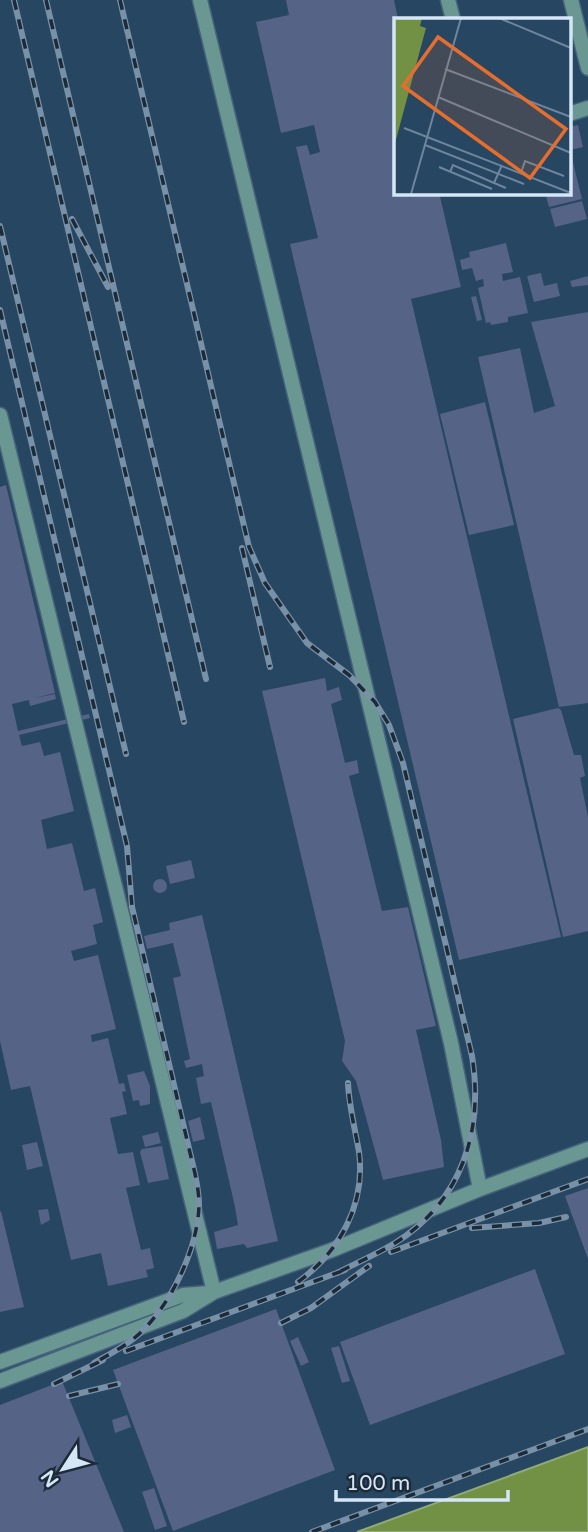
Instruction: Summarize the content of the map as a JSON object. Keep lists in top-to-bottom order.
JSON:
{
  "scale_bar": "100 m",
  "north": "bottom left"
}
